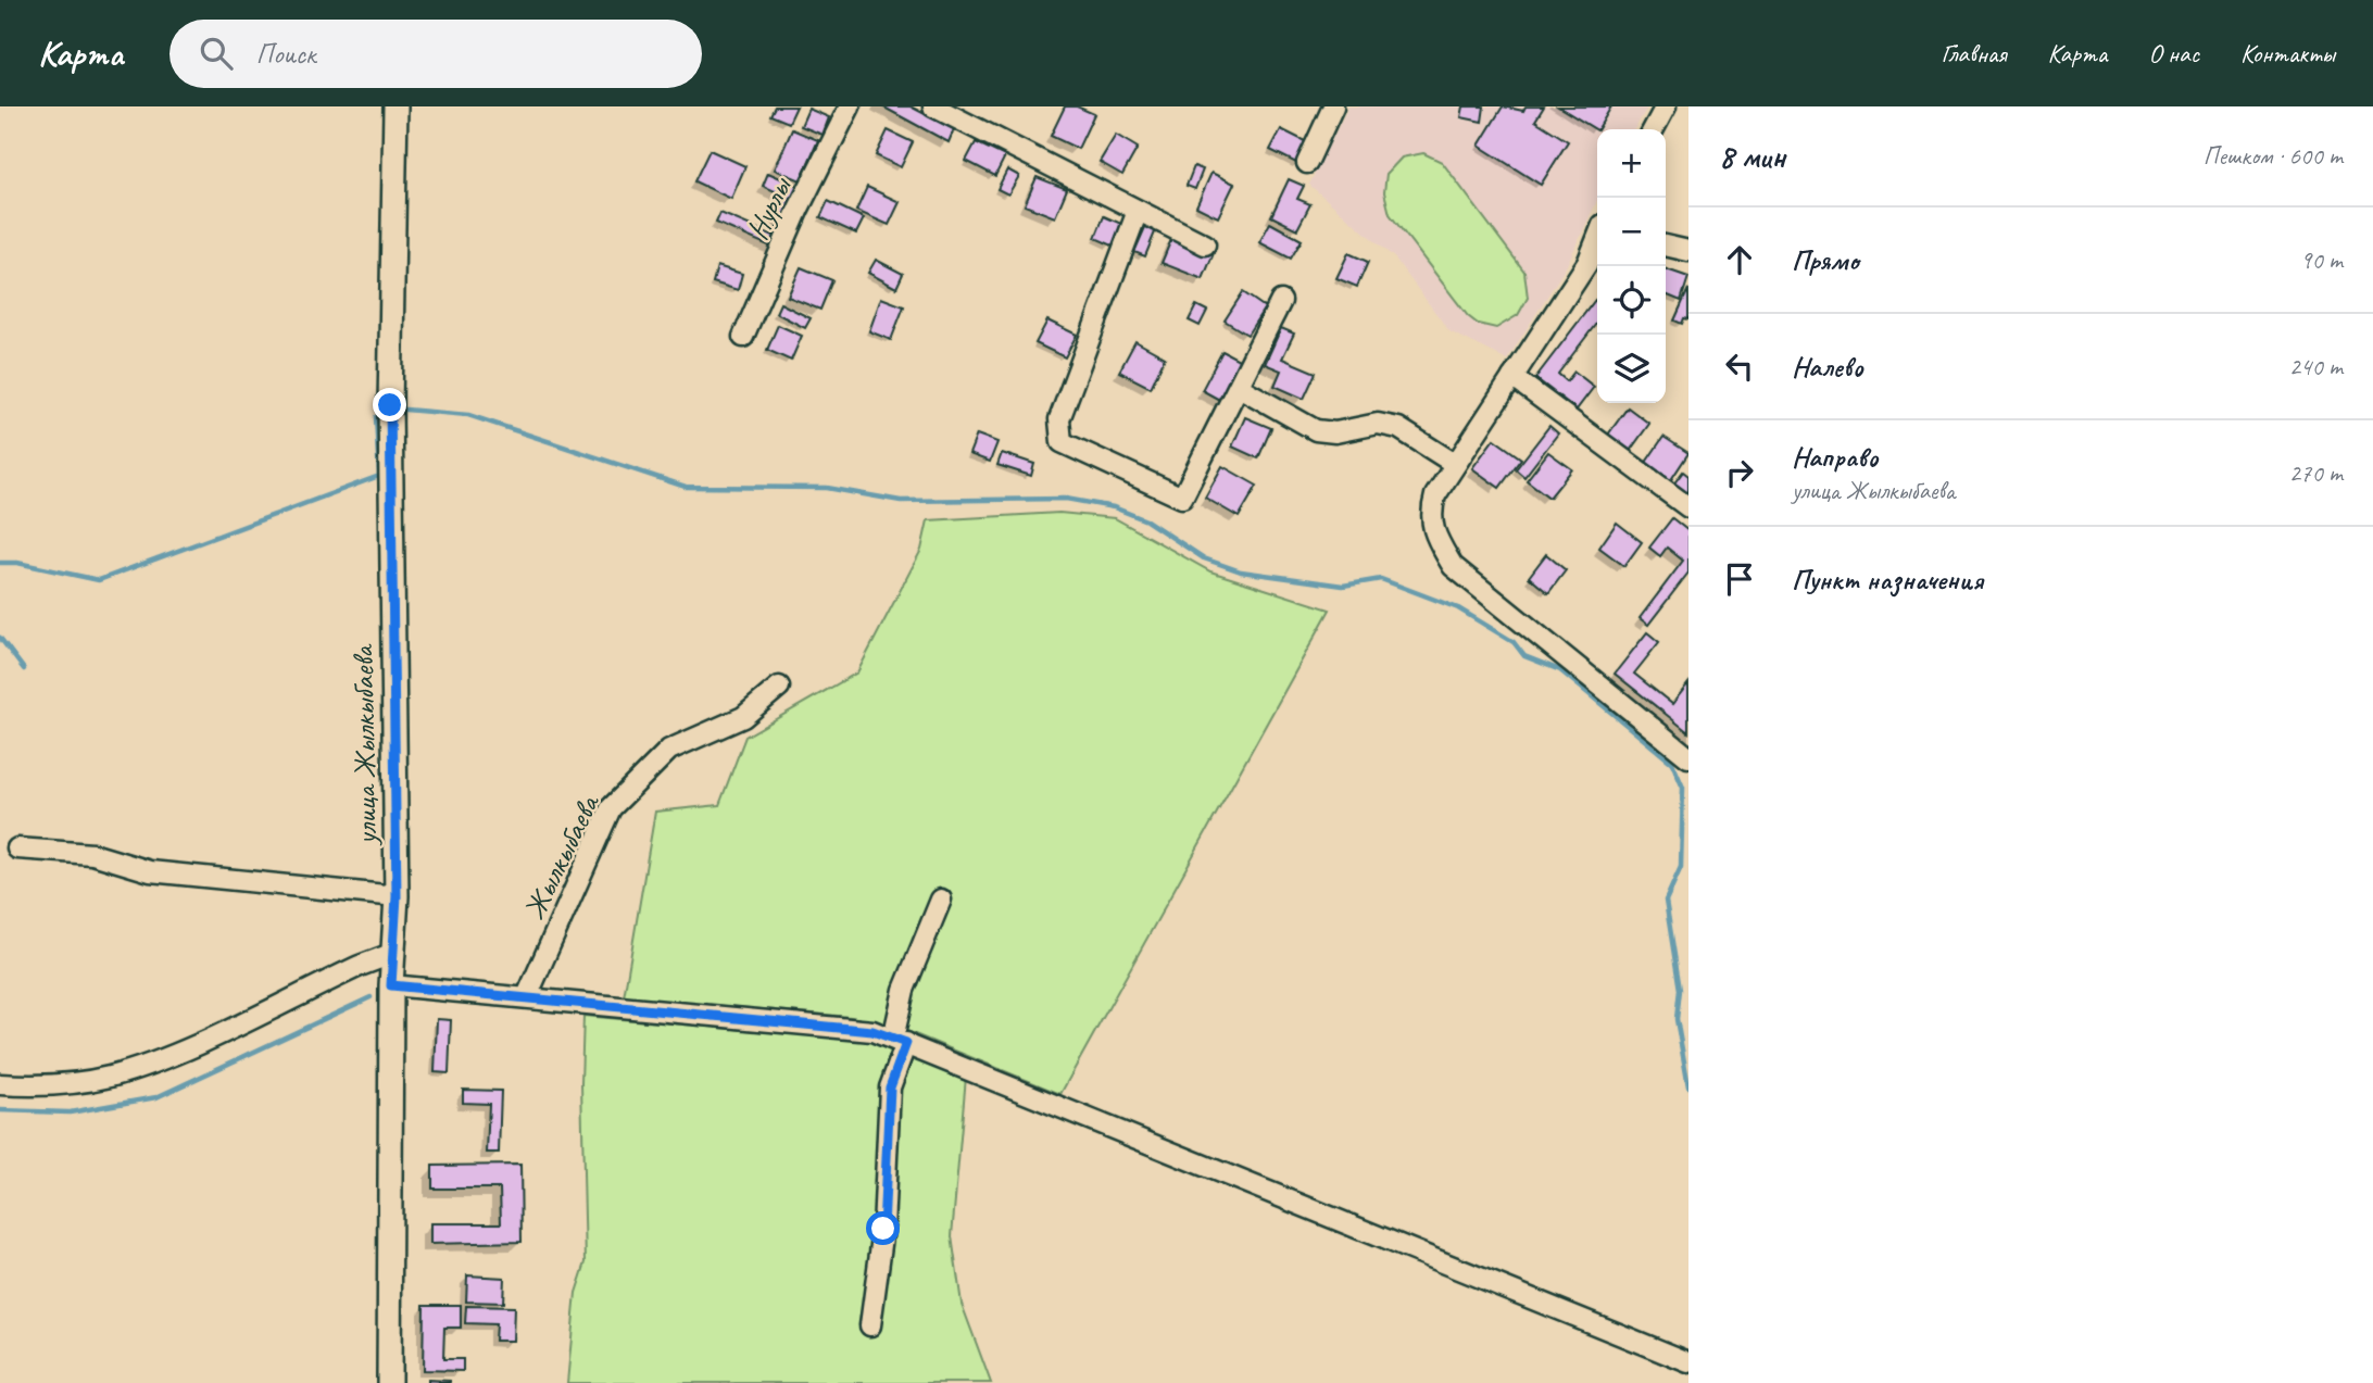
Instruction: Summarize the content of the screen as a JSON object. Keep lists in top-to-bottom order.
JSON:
{
  "streets": {
    "main road": ["улица Жылкыбаева"],
    "street": ["Нурлы", "Жылкыбаева"]
  },
  "page": {
    "header": "Карта",
    "search": "Поиск",
    "nav": [
      "Главная",
      "Карта",
      "О нас",
      "Контакты"
    ],
    "heading": ["8 мин", "Пешком · 600 m"],
    "map_buttons": ["+", "−"],
    "list": [
      ["Прямо", "90 m"],
      ["Налево", "240 m"],
      ["Направо", "улица Жылкыбаева", "270 m"],
      "Пункт назначения"
    ]
  }
}
